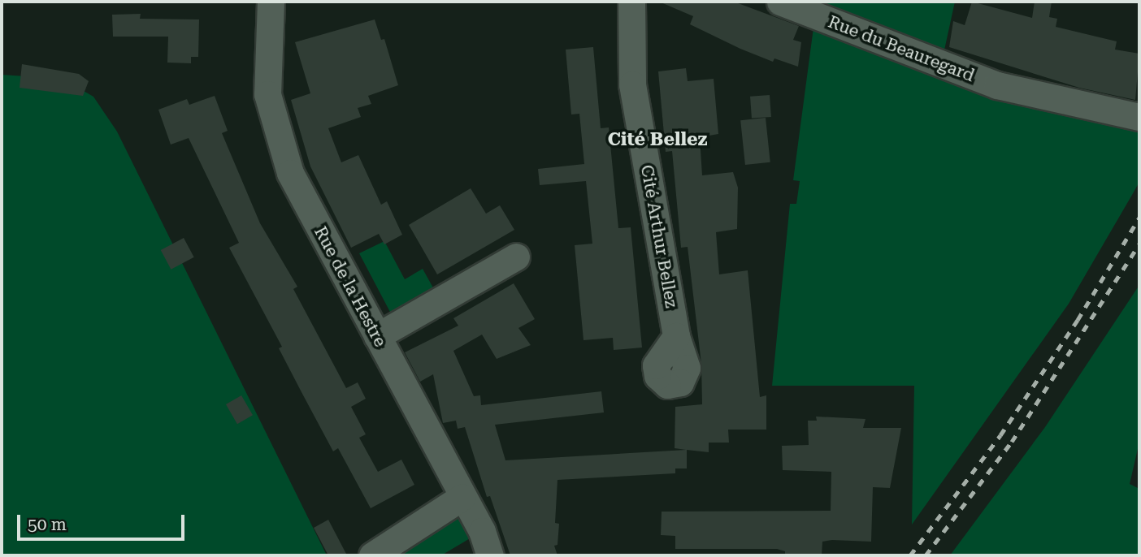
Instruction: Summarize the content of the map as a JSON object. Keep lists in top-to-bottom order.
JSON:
{
  "streets": {
    "street": ["Rue du Beauregard", "Cité Arthur Bellez", "Rue de la Hestre"]
  },
  "districts": ["Cité Bellez"],
  "scale_bar": "50 m"
}
